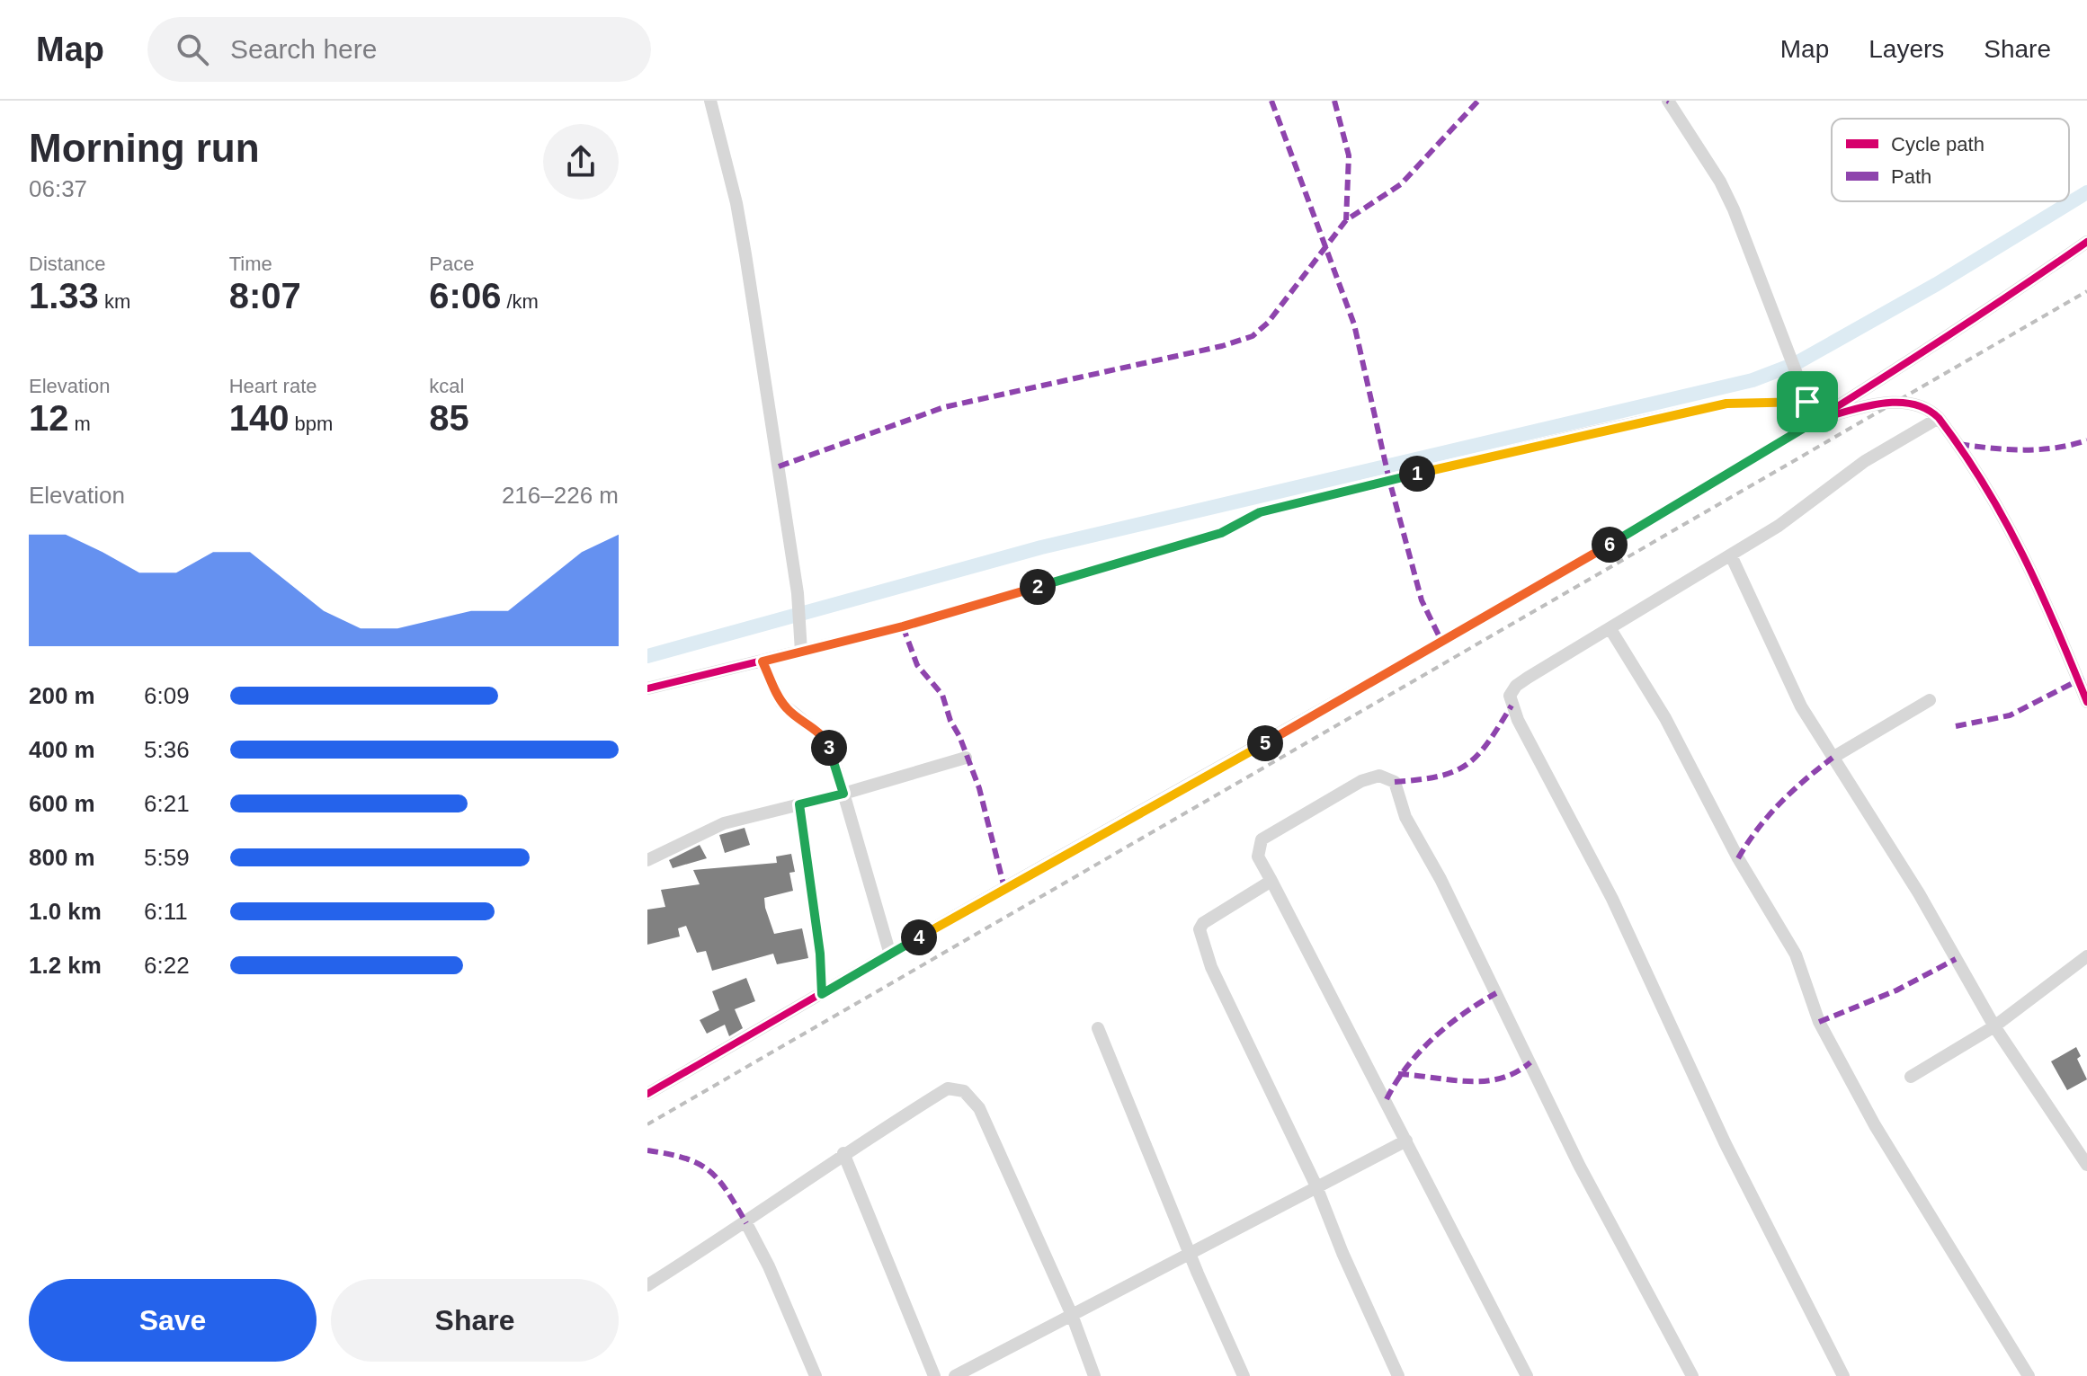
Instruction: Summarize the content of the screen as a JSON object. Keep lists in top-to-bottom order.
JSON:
{
  "legend": ["Cycle path", "Path"],
  "page": {
    "header": "Map",
    "search": "Search here",
    "nav": ["Map", "Layers", "Share"],
    "heading": ["Morning run", "06:37"],
    "stats": [
      ["Distance", "1.33 km"],
      ["Time", "8:07"],
      ["Pace", "6:06 /km"],
      ["Elevation", "12 m"],
      ["Heart rate", "140 bpm"],
      ["kcal", "85"]
    ],
    "pins": [
      "1",
      "6",
      "2",
      "5",
      "3",
      "4"
    ],
    "chart": ["Elevation", "216–226 m"],
    "list": [
      {
        "name": "200 m",
        "note": "6:09"
      },
      {
        "name": "400 m",
        "note": "5:36"
      },
      {
        "name": "600 m",
        "note": "6:21"
      },
      {
        "name": "800 m",
        "note": "5:59"
      },
      {
        "name": "1.0 km",
        "note": "6:11"
      },
      {
        "name": "1.2 km",
        "note": "6:22"
      }
    ],
    "buttons": ["Save", "Share"]
  }
}
